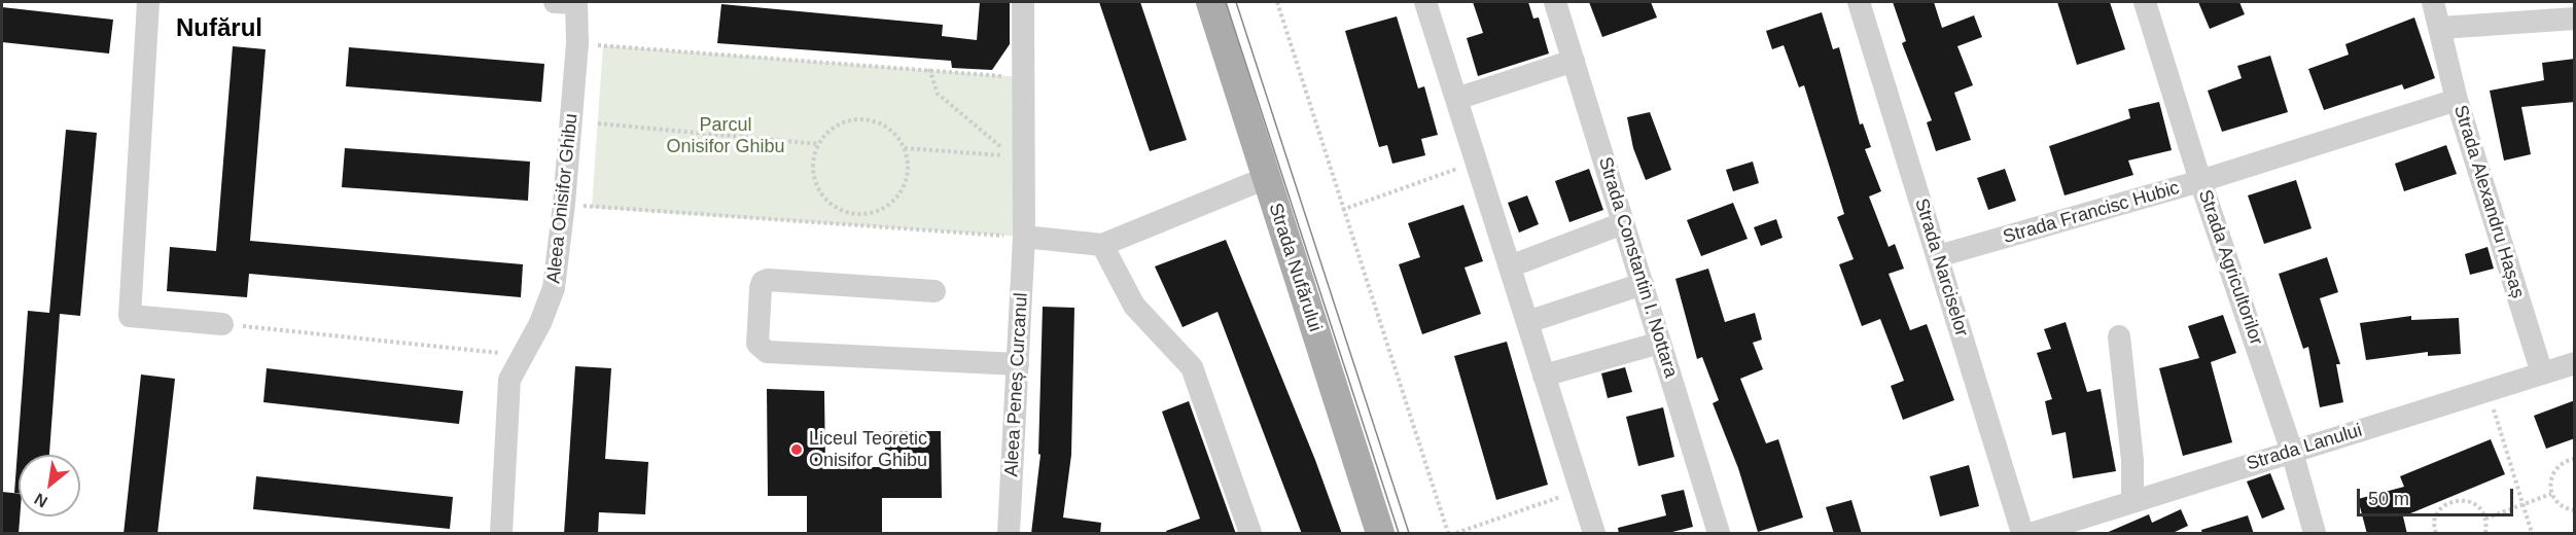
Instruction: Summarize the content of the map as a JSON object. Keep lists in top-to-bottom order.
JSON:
{
  "streets": {
    "main road": ["Strada Nufărului"],
    "street": [
      "Aleea Onisifor Ghibu",
      "Strada Alexandru Hașaș",
      "Strada Francisc Hubic",
      "Strada Constantin I. Nottara",
      "Strada Narciselor",
      "Strada Agricultorilor",
      "Aleea Peneș Curcanul",
      "Strada Lanului"
    ]
  },
  "crossings": [
    ["Strada Alexandru Hașaș", "Strada Francisc Hubic"],
    ["Strada Alexandru Hașaș", "Strada Lanului"],
    ["Strada Francisc Hubic", "Strada Narciselor"],
    ["Strada Francisc Hubic", "Strada Agricultorilor"],
    ["Strada Agricultorilor", "Strada Lanului"]
  ],
  "districts": ["Nufărul"],
  "parks": ["Parcul Onisifor Ghibu"],
  "places": ["Liceul Teoretic Onisifor Ghibu"],
  "scale_bar": "50 m",
  "north": "bottom left"
}
